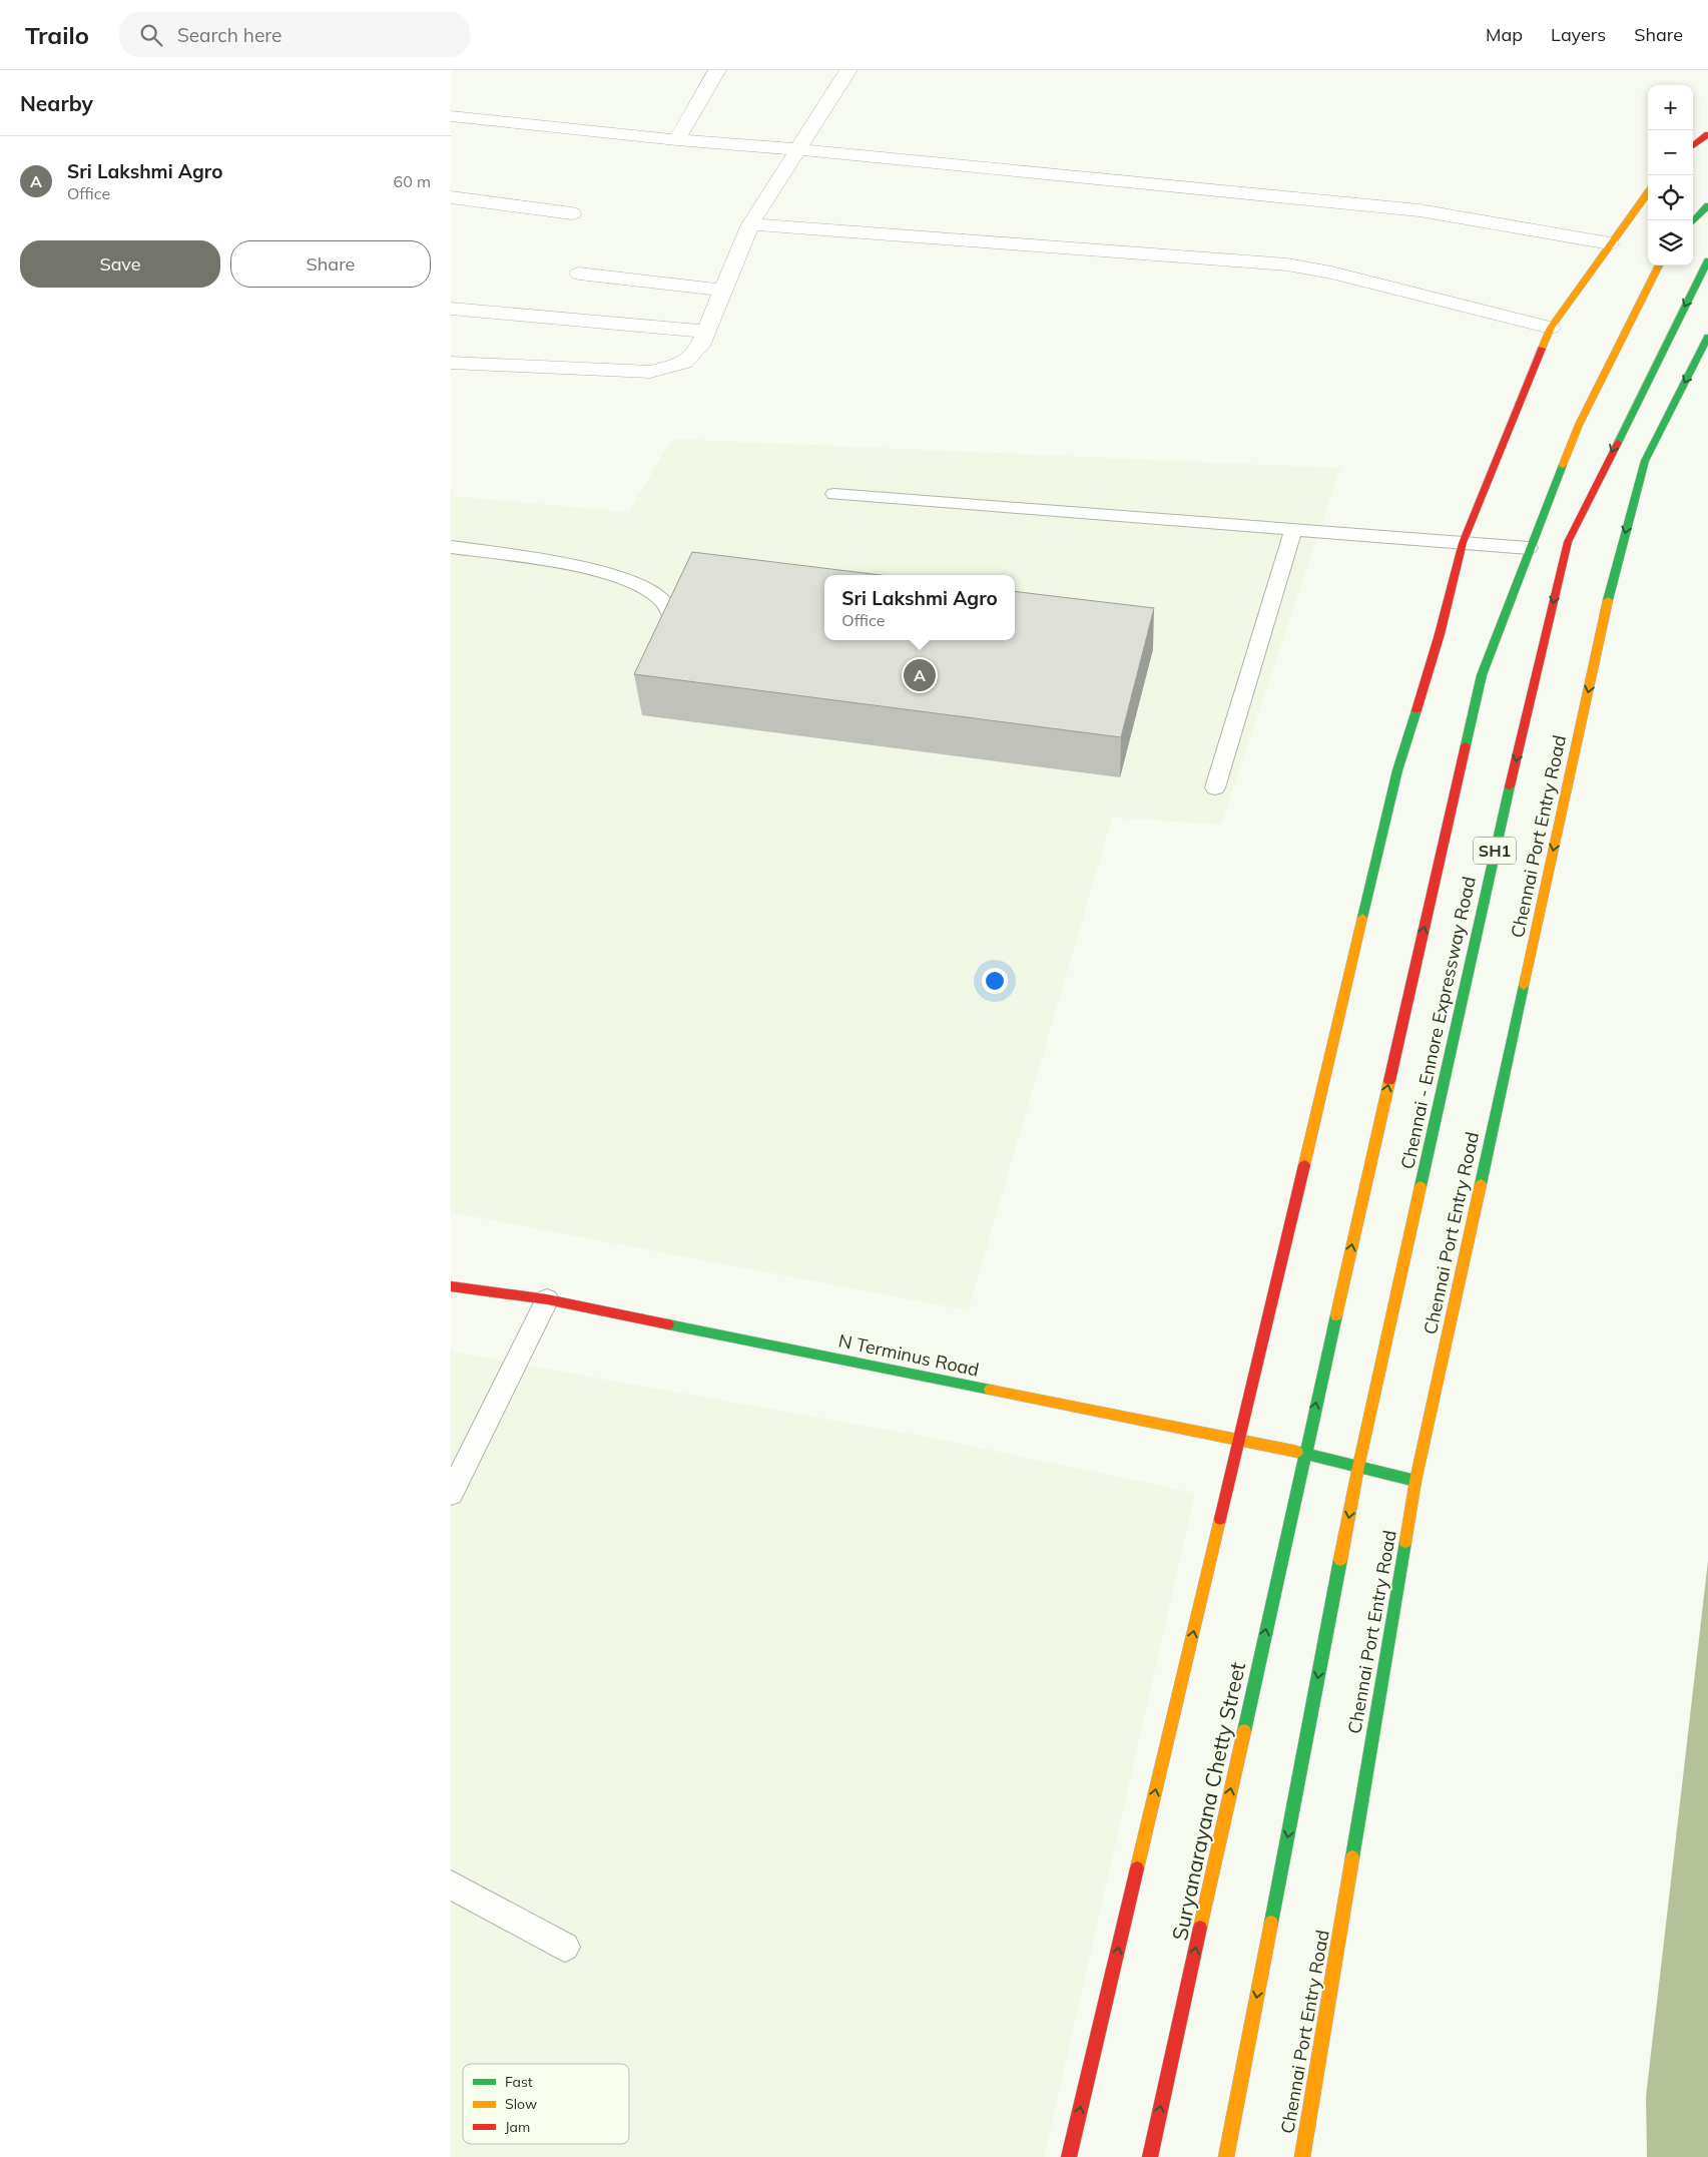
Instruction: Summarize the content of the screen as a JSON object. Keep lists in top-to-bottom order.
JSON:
{
  "streets": {
    "main road": [
      "Chennai Port Entry Road",
      "SH1",
      "Chennai - Ennore Expressway Road",
      "N Terminus Road",
      "Suryanarayana Chetty Street"
    ]
  },
  "crossings": [
    ["Chennai Port Entry Road", "N Terminus Road"],
    ["Chennai - Ennore Expressway Road", "N Terminus Road"],
    ["Chennai - Ennore Expressway Road", "Suryanarayana Chetty Street"],
    ["N Terminus Road", "Suryanarayana Chetty Street"]
  ],
  "one_way": ["Chennai Port Entry Road"],
  "legend": ["Fast", "Slow", "Jam"],
  "page": {
    "header": "Trailo",
    "search": "Search here",
    "nav": ["Map", "Layers", "Share"],
    "heading": "Nearby",
    "map_buttons": ["+", "−"],
    "list": [
      {
        "mark": "A",
        "name": "Sri Lakshmi Agro",
        "note": "Office",
        "value": "60 m"
      }
    ],
    "buttons": ["Save", "Share"],
    "popup": ["Sri Lakshmi Agro", "Office"],
    "pins": "A"
  }
}
